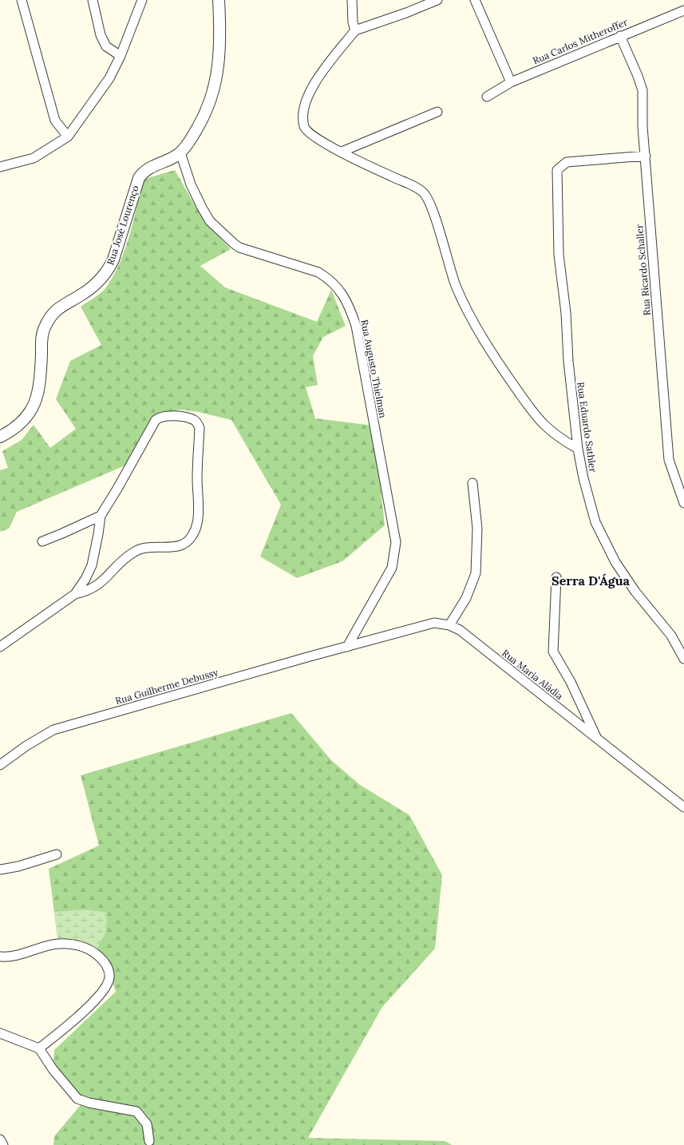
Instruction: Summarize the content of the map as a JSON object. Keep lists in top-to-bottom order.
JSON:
{
  "streets": {
    "street": [
      "Rua Carlos Mitheroffer",
      "Rua José Lourenço",
      "Rua Ricardo Schaller",
      "Rua Augusto Thielman",
      "Rua Eduardo Sathler",
      "Rua Maria Aládia",
      "Rua Guilherme Debussy"
    ]
  },
  "crossings": [
    ["Rua Carlos Mitheroffer", "Rua Ricardo Schaller"],
    ["Rua José Lourenço", "Rua Augusto Thielman"],
    ["Rua Ricardo Schaller", "Rua Eduardo Sathler"],
    ["Rua Augusto Thielman", "Rua Maria Aládia"],
    ["Rua Augusto Thielman", "Rua Guilherme Debussy"],
    ["Rua Maria Aládia", "Rua Guilherme Debussy"]
  ],
  "districts": ["Serra D'Água"]
}
